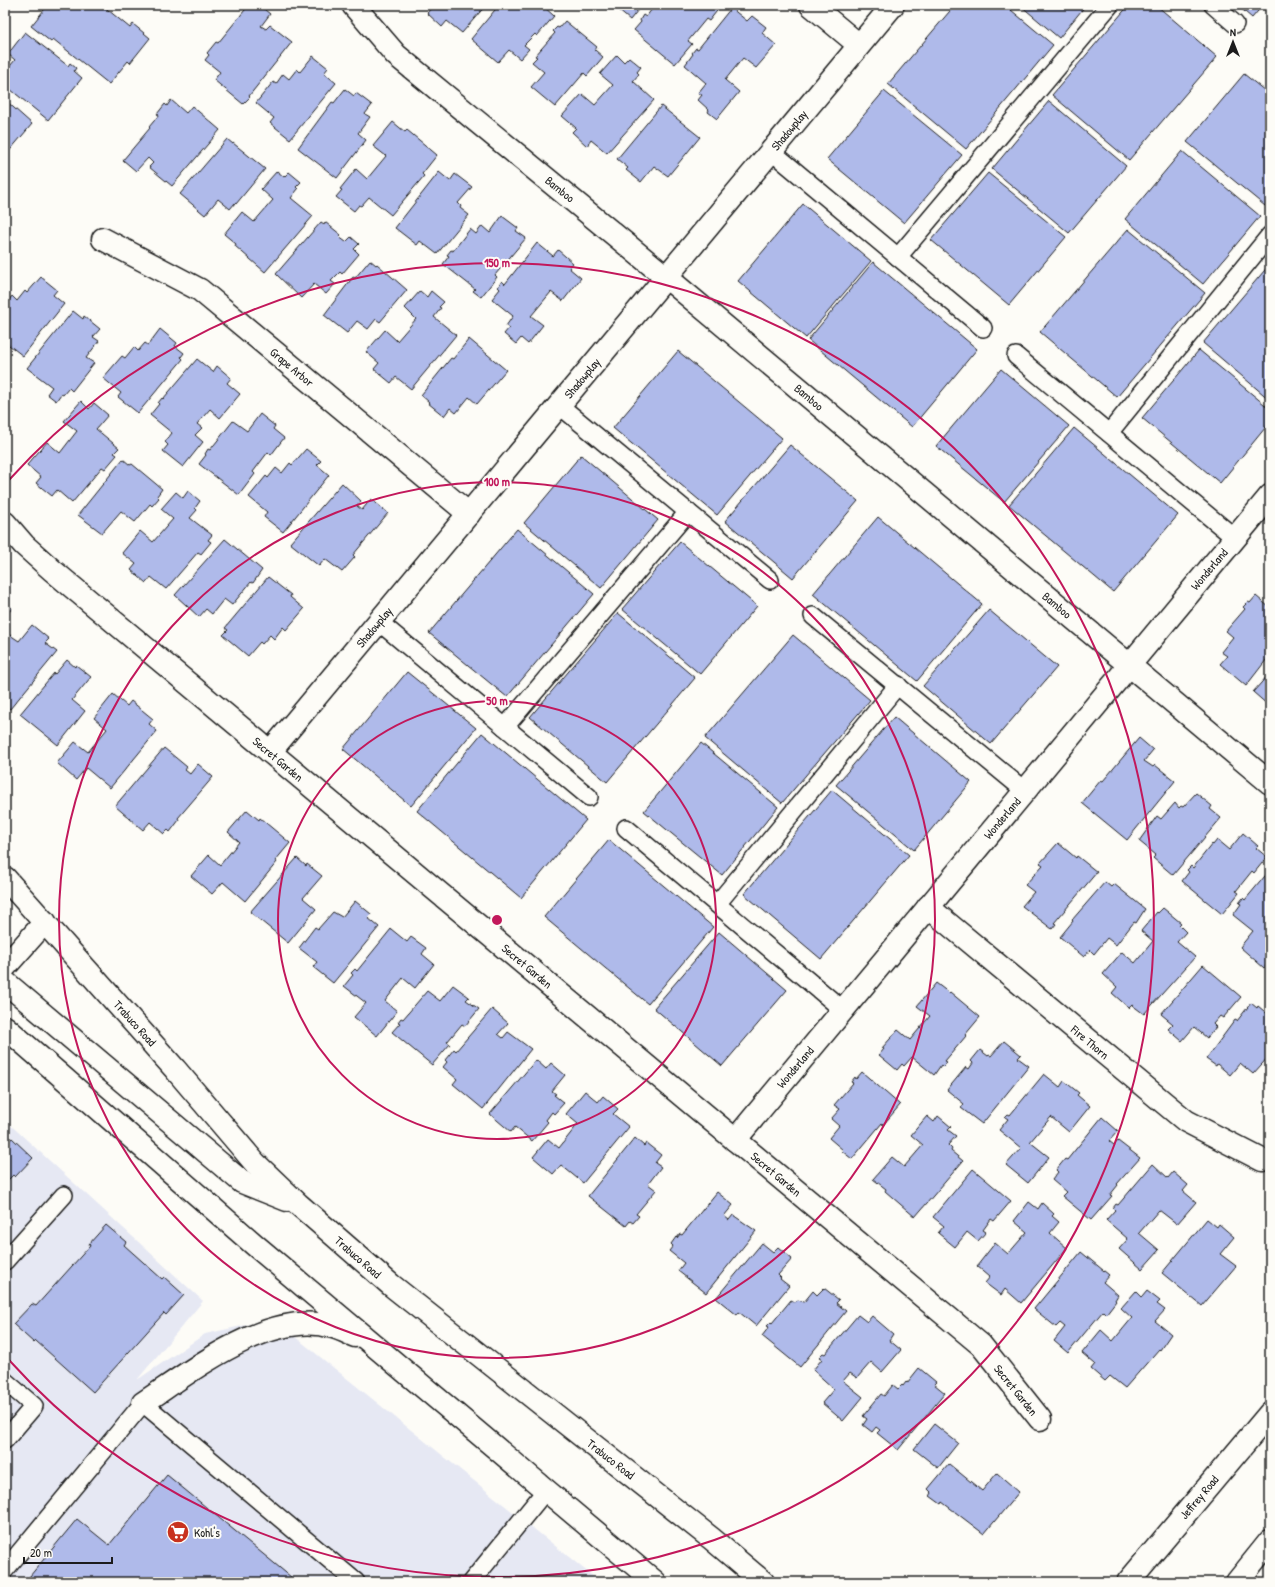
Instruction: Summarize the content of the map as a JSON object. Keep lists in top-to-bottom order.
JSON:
{
  "streets": {
    "street": [
      "Shadowplay",
      "Bamboo",
      "Grape Arbor",
      "Wonderland",
      "Secret Garden",
      "Trabuco Road",
      "Fire Thorn",
      "Jeffrey Road"
    ]
  },
  "crossings": [
    ["Shadowplay", "Bamboo"],
    ["Shadowplay", "Grape Arbor"],
    ["Shadowplay", "Secret Garden"],
    ["Bamboo", "Wonderland"],
    ["Wonderland", "Secret Garden"],
    ["Wonderland", "Fire Thorn"]
  ],
  "places": {
    "supermarket": ["Kohl's"]
  },
  "scale_bar": "20 m",
  "north": "top",
  "rings": ["150 m", "100 m", "50 m"]
}
